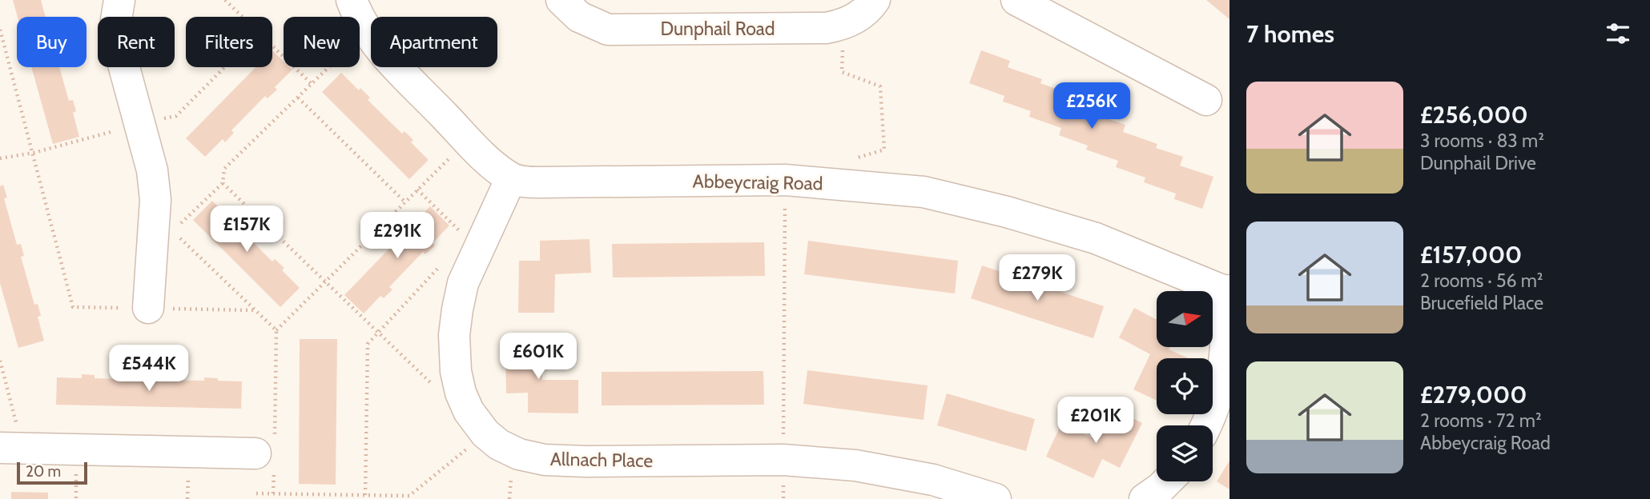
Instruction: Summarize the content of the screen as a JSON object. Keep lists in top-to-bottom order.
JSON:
{
  "streets": {
    "street": ["Dunphail Road", "Abbeycraig Road", "Allnach Place"]
  },
  "crossings": [
    ["Abbeycraig Road", "Allnach Place"]
  ],
  "scale_bar": "20 m",
  "north": "right",
  "page": {
    "heading": "7 homes",
    "chip": [
      "Buy",
      "Rent",
      "Filters",
      "New",
      "Apartment"
    ],
    "list": [
      {
        "name": "£256,000",
        "note": "3 rooms · 83 m² · Dunphail Drive"
      },
      {
        "name": "£157,000",
        "note": "2 rooms · 56 m² · Brucefield Place"
      },
      {
        "name": "£279,000",
        "note": "2 rooms · 72 m² · Abbeycraig Road"
      }
    ],
    "price": [
      "£256K",
      "£157K",
      "£291K",
      "£279K",
      "£601K",
      "£544K",
      "£201K"
    ],
    "scale": "20 m"
  }
}
